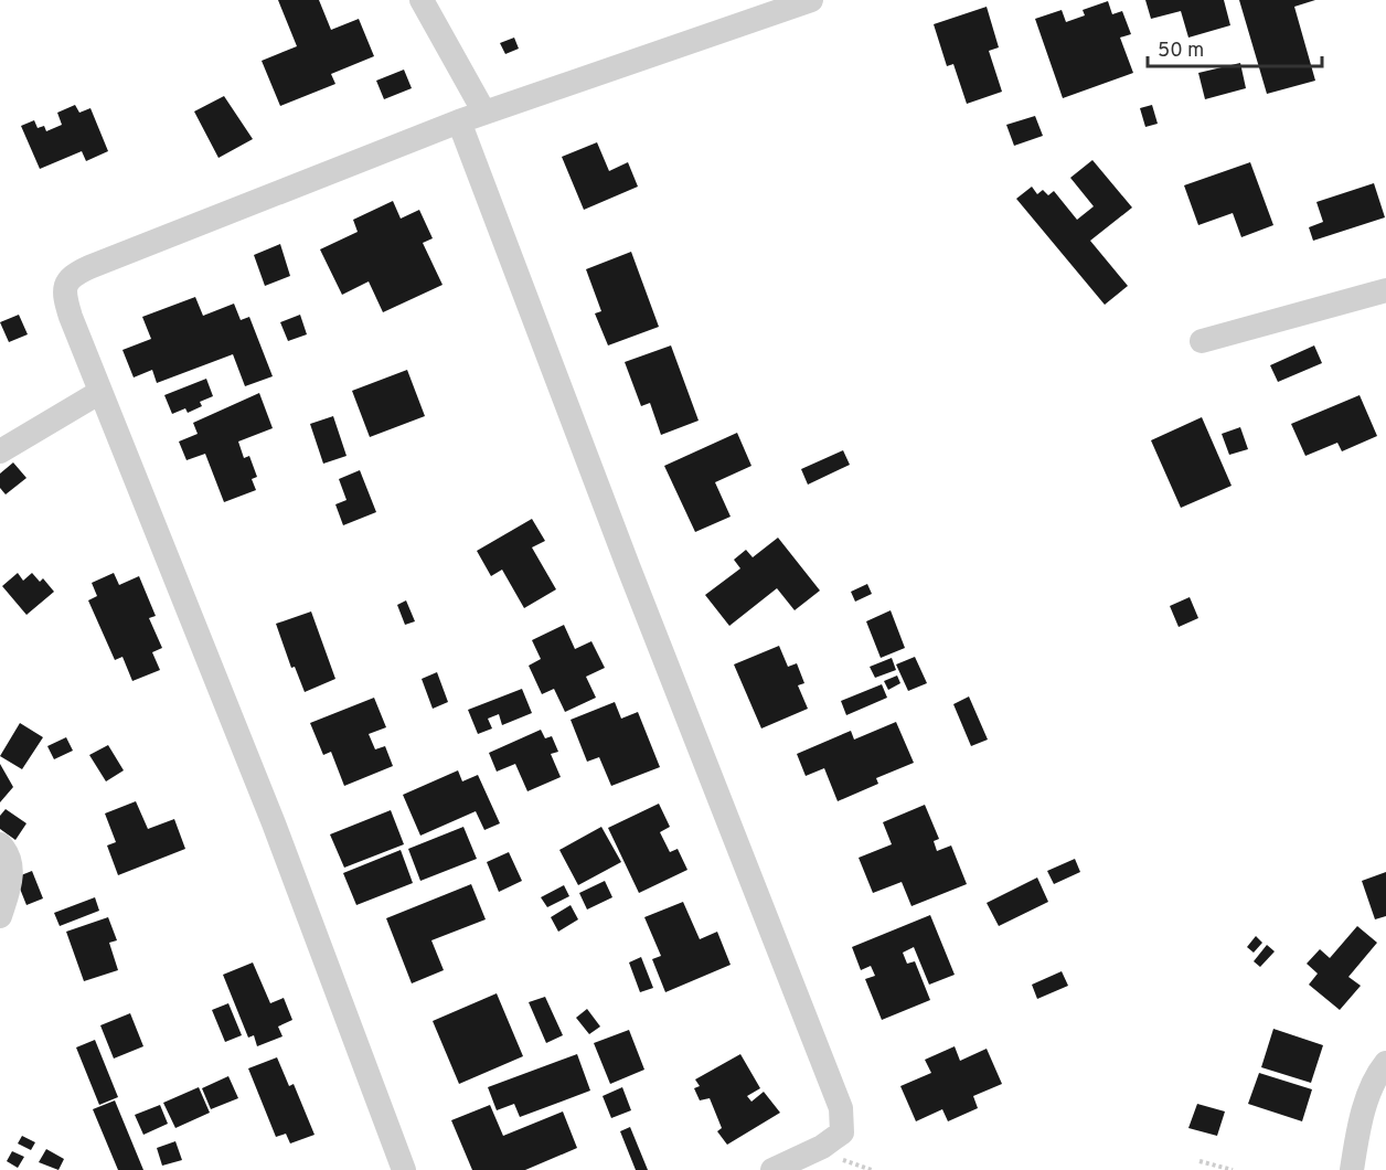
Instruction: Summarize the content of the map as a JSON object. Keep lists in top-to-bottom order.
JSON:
{
  "scale_bar": "50 m"
}
